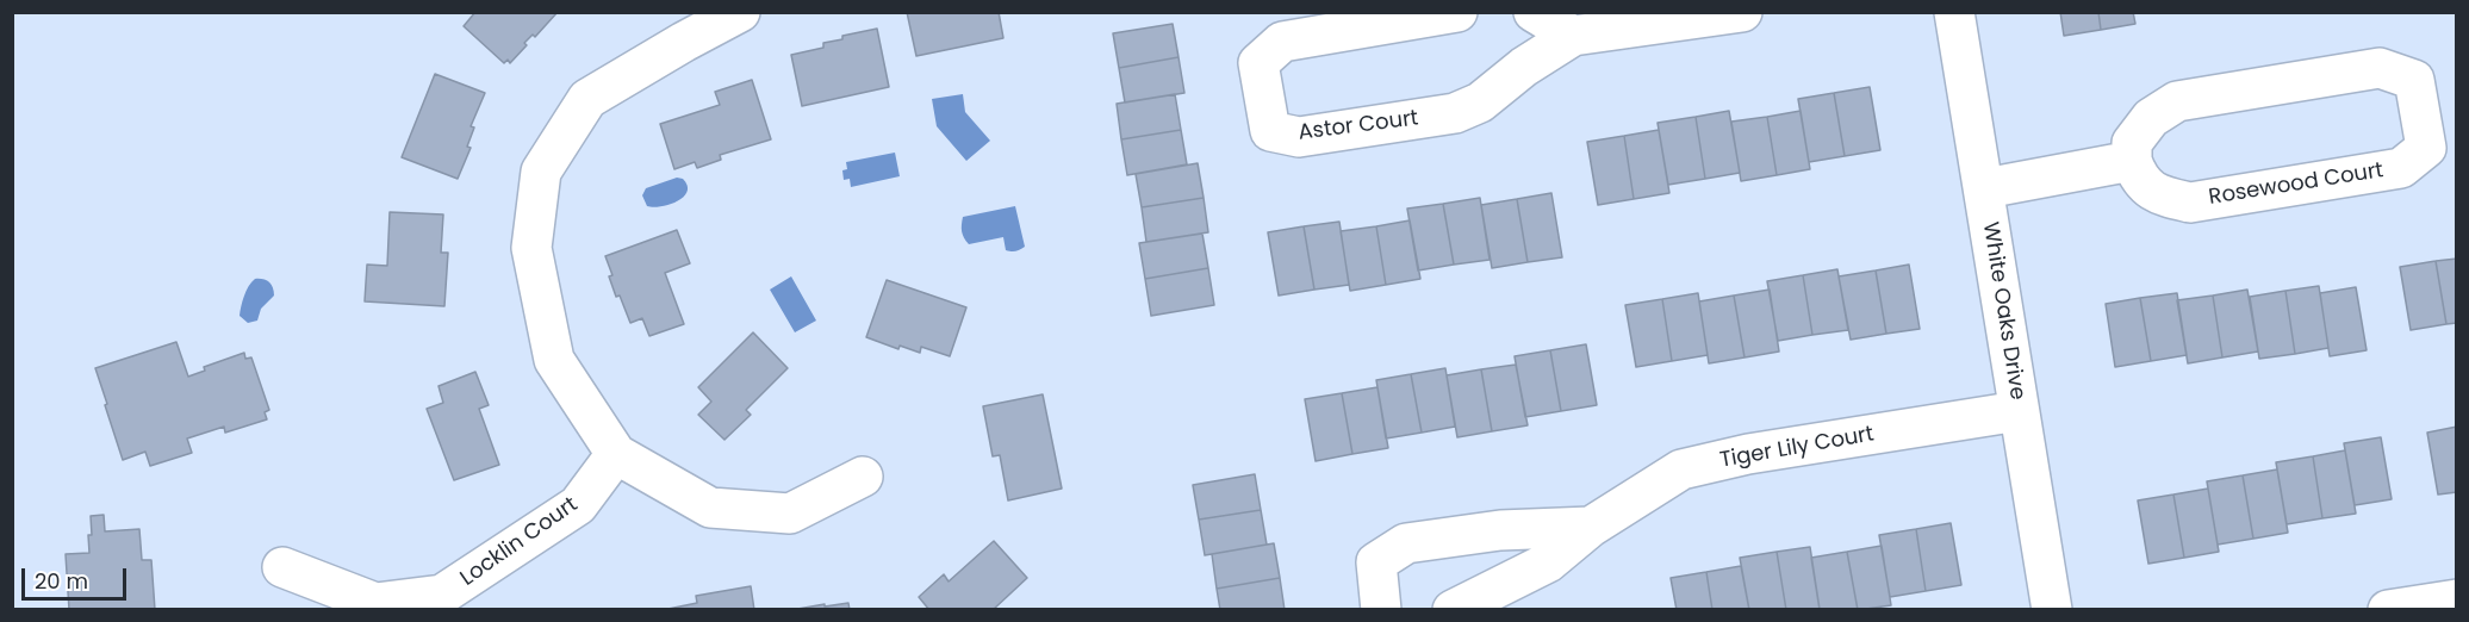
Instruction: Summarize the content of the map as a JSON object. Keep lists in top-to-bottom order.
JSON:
{
  "streets": {
    "street": [
      "Astor Court",
      "Rosewood Court",
      "White Oaks Drive",
      "Tiger Lily Court",
      "Locklin Court"
    ]
  },
  "crossings": [
    ["White Oaks Drive", "Tiger Lily Court"]
  ],
  "scale_bar": "20 m"
}
